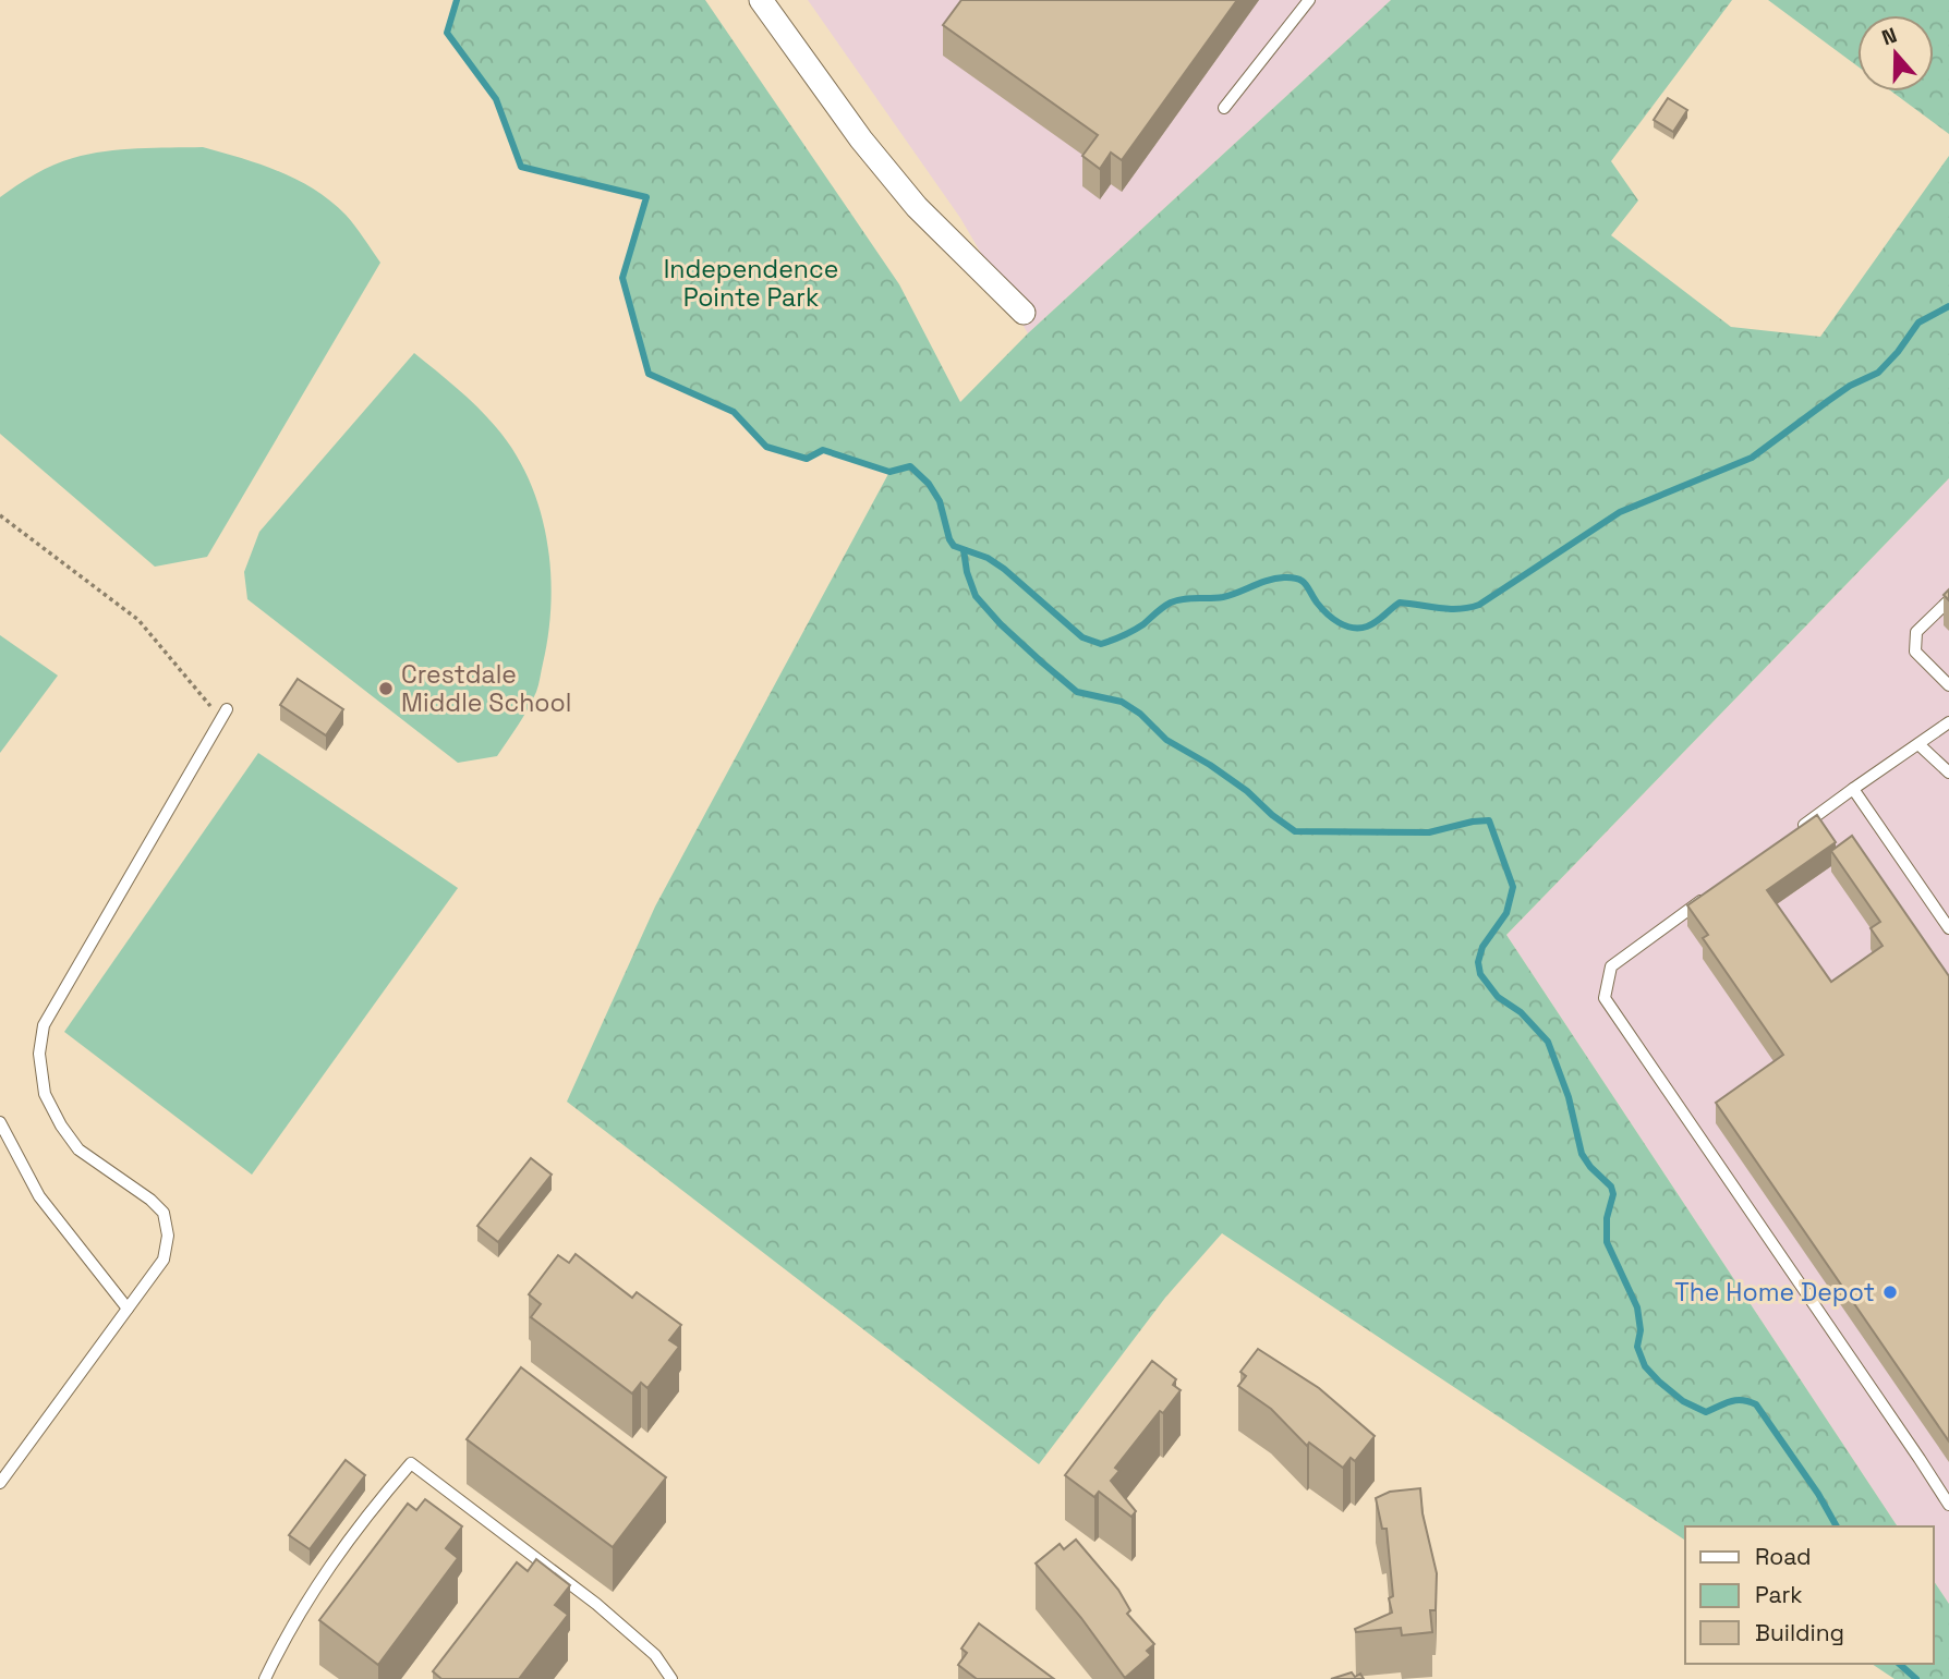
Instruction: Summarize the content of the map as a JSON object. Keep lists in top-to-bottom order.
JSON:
{
  "parks": ["Independence Pointe Park"],
  "places": ["Crestdale Middle School", "The Home Depot"],
  "legend": ["Road", "Park", "Building"],
  "north": "top"
}
